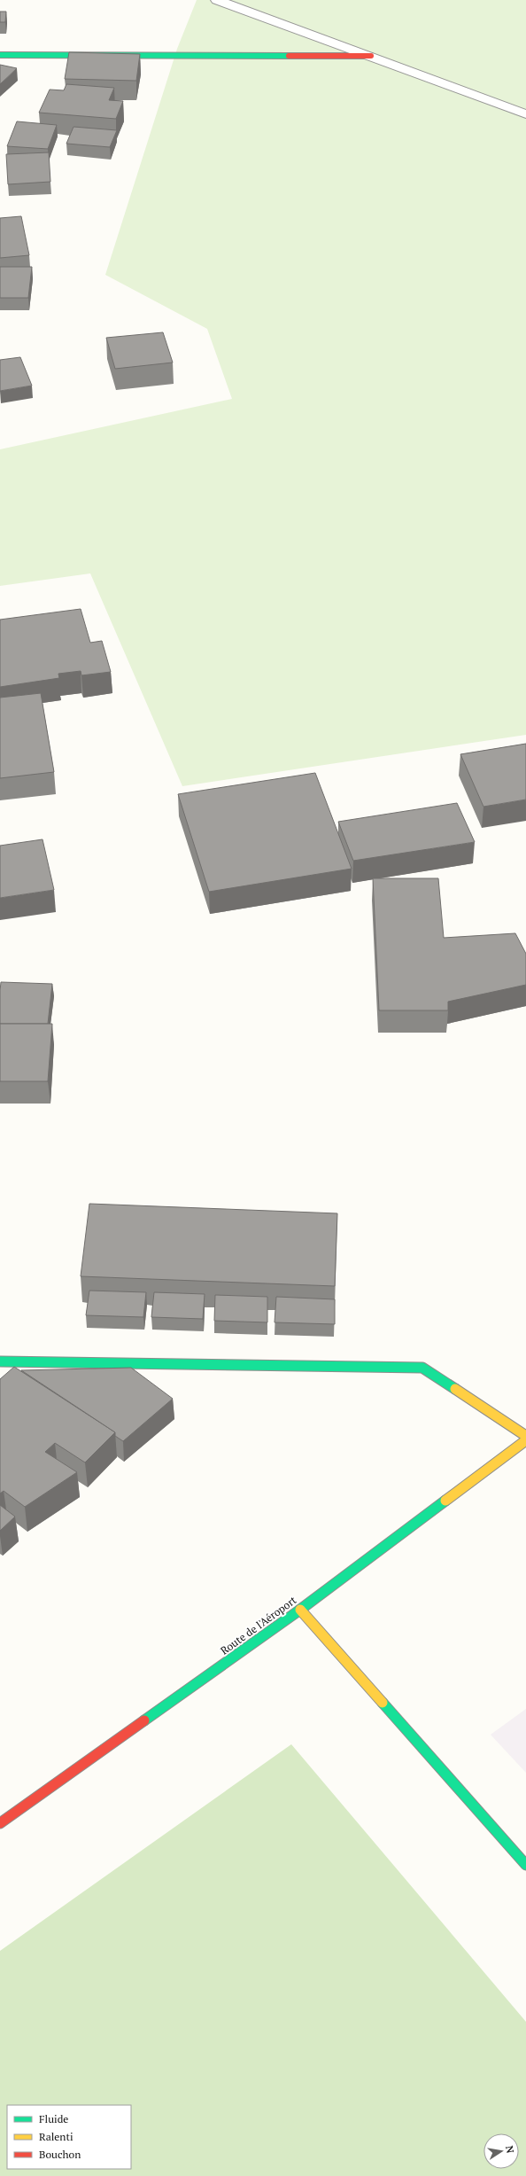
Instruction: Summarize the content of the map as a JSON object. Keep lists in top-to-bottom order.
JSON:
{
  "streets": {
    "street": ["Route de l'Aéroport"]
  },
  "legend": ["Fluide", "Ralenti", "Bouchon"],
  "north": "right"
}
